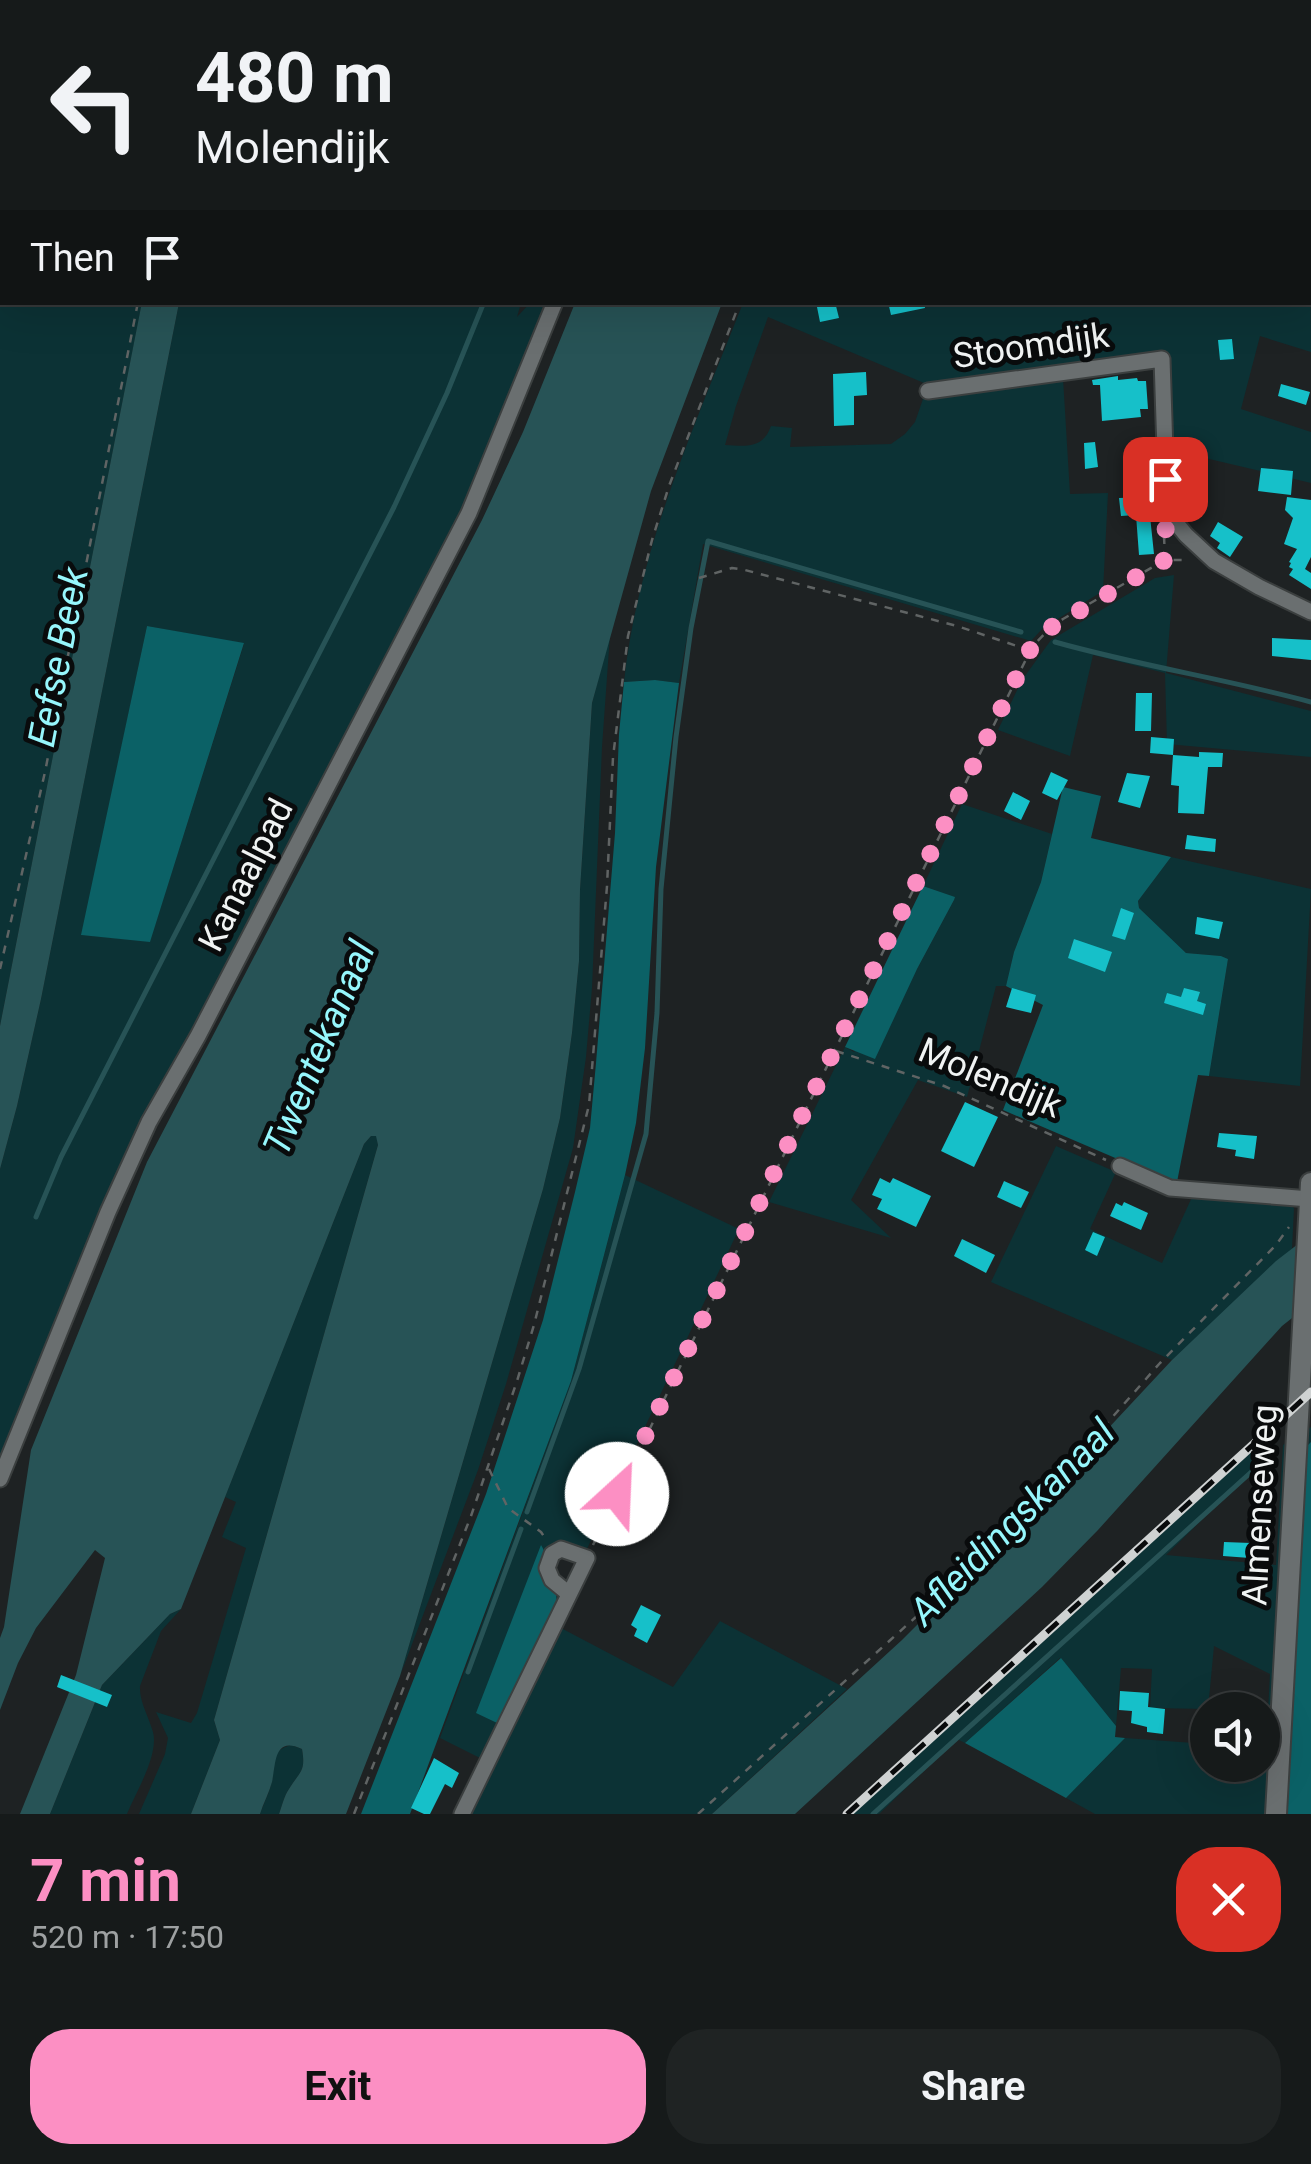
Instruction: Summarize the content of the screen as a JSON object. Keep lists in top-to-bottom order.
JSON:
{
  "streets": {
    "main road": ["Almenseweg"],
    "street": ["Stoomdijk", "Kanaalpad"],
    "path": ["Molendijk"]
  },
  "water": ["Eefse Beek", "Twentekanaal", "Afleidingskanaal"],
  "page": {
    "turn": ["480 m", "Molendijk"],
    "then": "Then",
    "heading": ["7 min", "520 m · 17:50"],
    "buttons": ["Exit", "Share"]
  }
}
